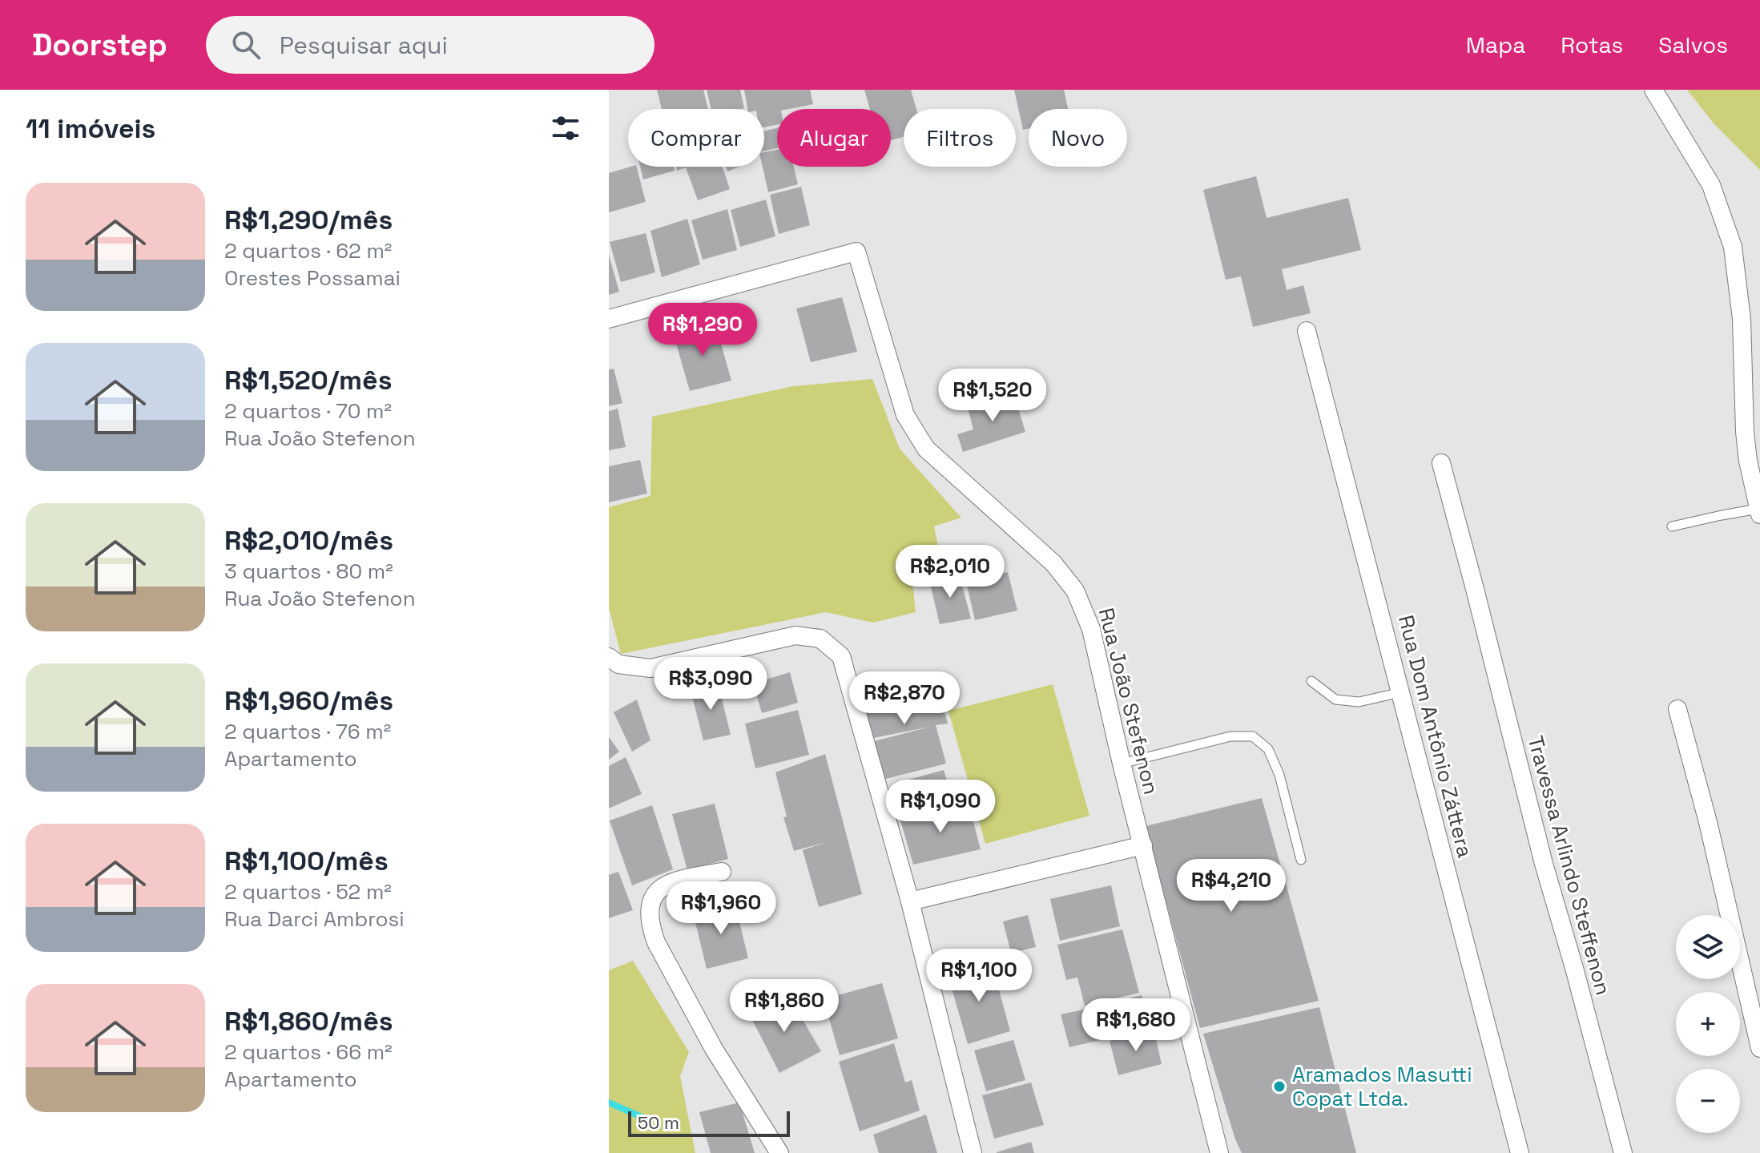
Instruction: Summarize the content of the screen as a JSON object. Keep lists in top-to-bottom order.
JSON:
{
  "streets": {
    "street": ["Rua João Stefenon", "Rua Dom Antônio Záttera", "Travessa Arlindo Steffenon"]
  },
  "places": ["Aramados Masutti Copat Ltda."],
  "scale_bar": "50 m",
  "page": {
    "header": "Doorstep",
    "search": "Pesquisar aqui",
    "nav": ["Mapa", "Rotas", "Salvos"],
    "heading": "11 imóveis",
    "chip": [
      "Comprar",
      "Alugar",
      "Filtros",
      "Novo"
    ],
    "list": [
      {
        "name": "R$1,290/mês",
        "note": "2 quartos · 62 m² · Orestes Possamai"
      },
      {
        "name": "R$1,520/mês",
        "note": "2 quartos · 70 m² · Rua João Stefenon"
      },
      {
        "name": "R$2,010/mês",
        "note": "3 quartos · 80 m² · Rua João Stefenon"
      },
      {
        "name": "R$1,960/mês",
        "note": "2 quartos · 76 m² · Apartamento"
      },
      {
        "name": "R$1,100/mês",
        "note": "2 quartos · 52 m² · Rua Darci Ambrosi"
      },
      {
        "name": "R$1,860/mês",
        "note": "2 quartos · 66 m² · Apartamento"
      }
    ],
    "price": [
      "R$1,290",
      "R$1,520",
      "R$2,010",
      "R$3,090",
      "R$2,870",
      "R$1,090",
      "R$4,210",
      "R$1,960",
      "R$1,100",
      "R$1,860",
      "R$1,680"
    ],
    "map_buttons": ["+", "−"],
    "scale": "50 m"
  }
}
